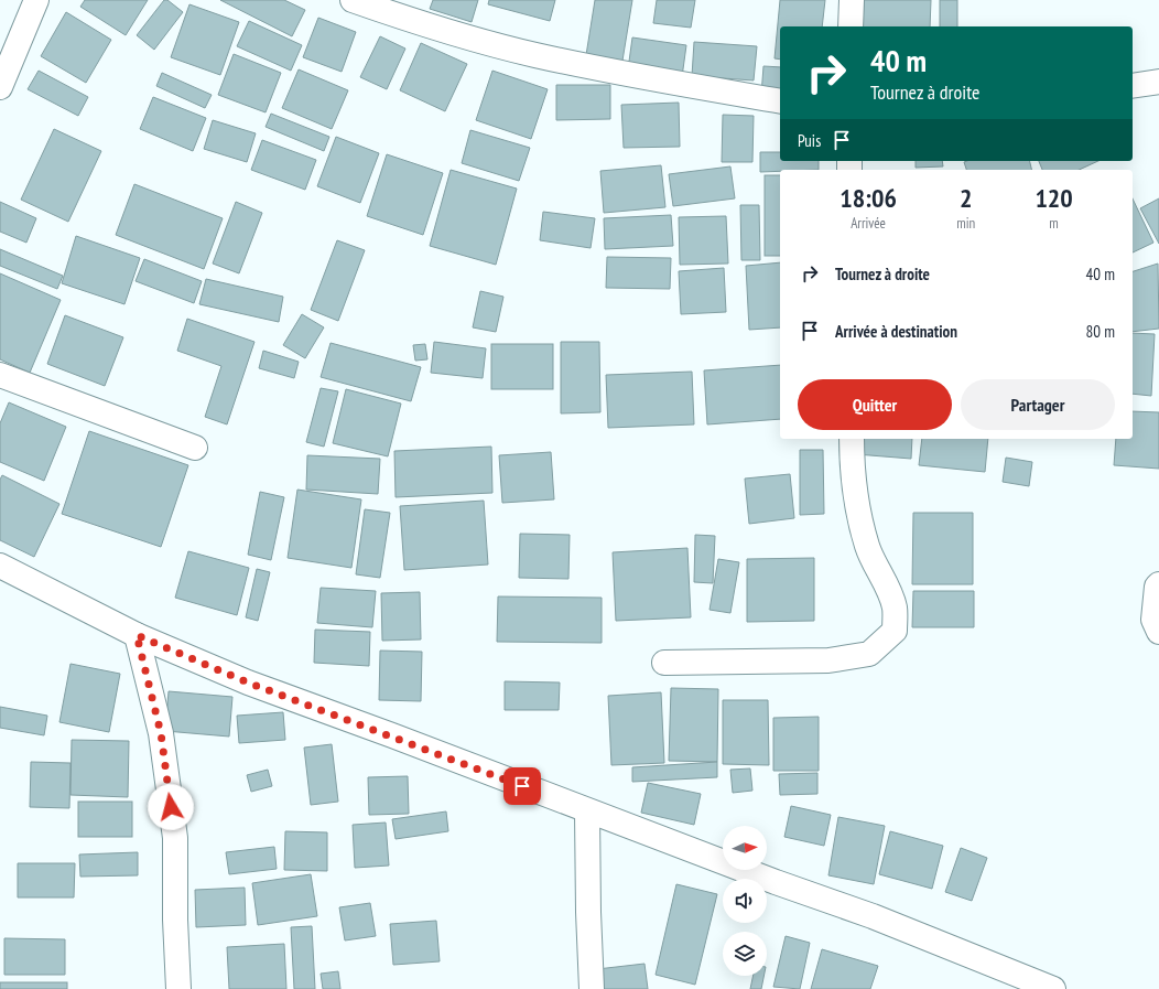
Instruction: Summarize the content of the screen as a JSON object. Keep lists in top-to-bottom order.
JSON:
{
  "north": "right",
  "page": {
    "turn": ["40 m", "Tournez à droite"],
    "then": "Puis",
    "eta": [
      "18:06",
      "Arrivée",
      "2",
      "min",
      "120",
      "m"
    ],
    "list": [
      {
        "name": "Tournez à droite",
        "value": "40 m"
      },
      {
        "name": "Arrivée à destination",
        "value": "80 m"
      }
    ],
    "buttons": ["Quitter", "Partager"]
  }
}
